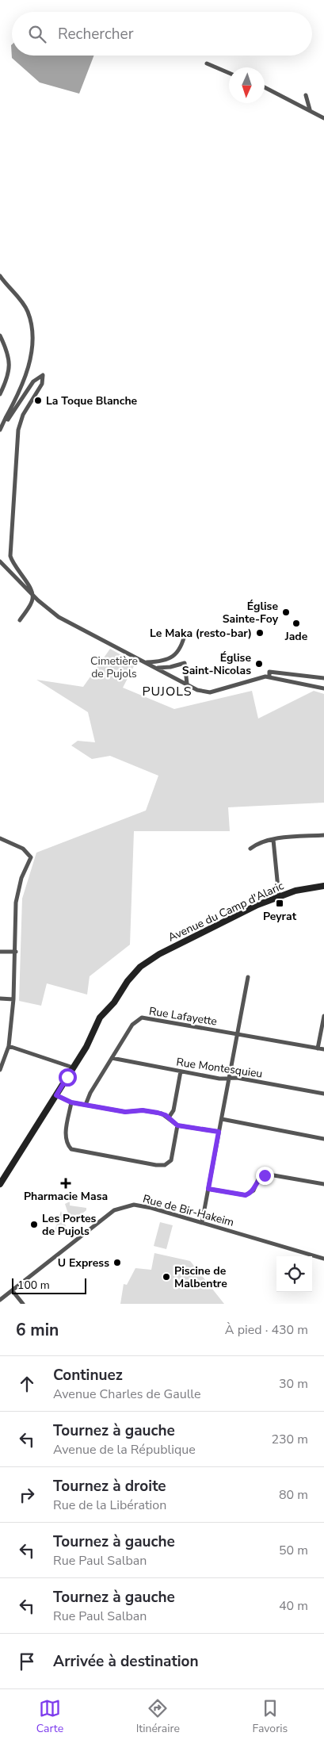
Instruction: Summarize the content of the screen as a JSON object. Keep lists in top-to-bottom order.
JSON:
{
  "streets": {
    "main road": ["Avenue du Camp d'Alaric"],
    "street": ["Rue Lafayette", "Rue Montesquieu", "Rue de Bir-Hakeim"]
  },
  "crossings": [
    ["Rue Lafayette", "Rue Montesquieu"]
  ],
  "districts": ["PUJOLS"],
  "parks": ["Cimetière de Pujols"],
  "places": {
    "other": [
      "La Toque Blanche",
      "Église Sainte-Foy",
      "Jade",
      "Le Maka (resto-bar)",
      "Église Saint-Nicolas",
      "Les Portes de Pujols",
      "U Express",
      "Piscine de Malbentre"
    ],
    "transit": ["Peyrat"],
    "health": ["Pharmacie Masa"]
  },
  "scale_bar": "100 m",
  "north": "bottom",
  "page": {
    "search": "Rechercher",
    "scale": "100 m",
    "heading": ["6 min", "À pied · 430 m"],
    "list": [
      ["Continuez", "Avenue Charles de Gaulle", "30 m"],
      ["Tournez à gauche", "Avenue de la République", "230 m"],
      ["Tournez à droite", "Rue de la Libération", "80 m"],
      ["Tournez à gauche", "Rue Paul Salban", "50 m"],
      ["Tournez à gauche", "Rue Paul Salban", "40 m"],
      "Arrivée à destination"
    ],
    "nav": ["Carte", "Itinéraire", "Favoris"]
  }
}
